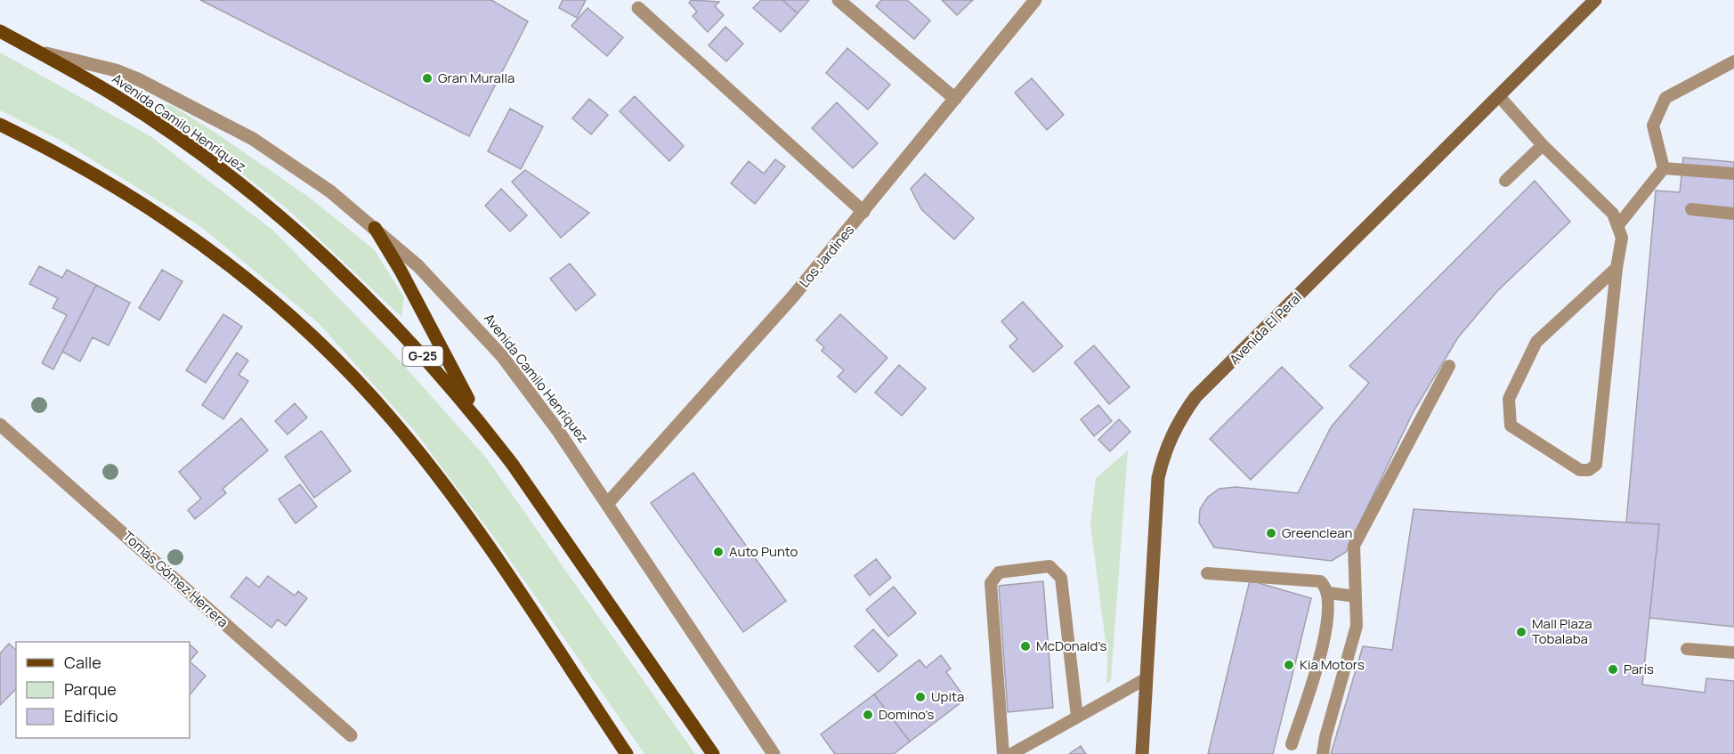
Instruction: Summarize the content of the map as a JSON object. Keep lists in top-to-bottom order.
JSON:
{
  "streets": {
    "main road": ["Avenida Camilo Henríquez", "G-25"],
    "street": ["Los Jardines", "Avenida El Peral", "Tomás Gómez Herrera"]
  },
  "crossings": [
    ["Avenida Camilo Henríquez", "Los Jardines"]
  ],
  "places": [
    "Gran Muralla",
    "Greenclean",
    "Auto Punto",
    "Mall Plaza Tobalaba",
    "McDonald's",
    "Kia Motors",
    "París",
    "Upita",
    "Domino's"
  ],
  "legend": ["Calle", "Parque", "Edificio"]
}
